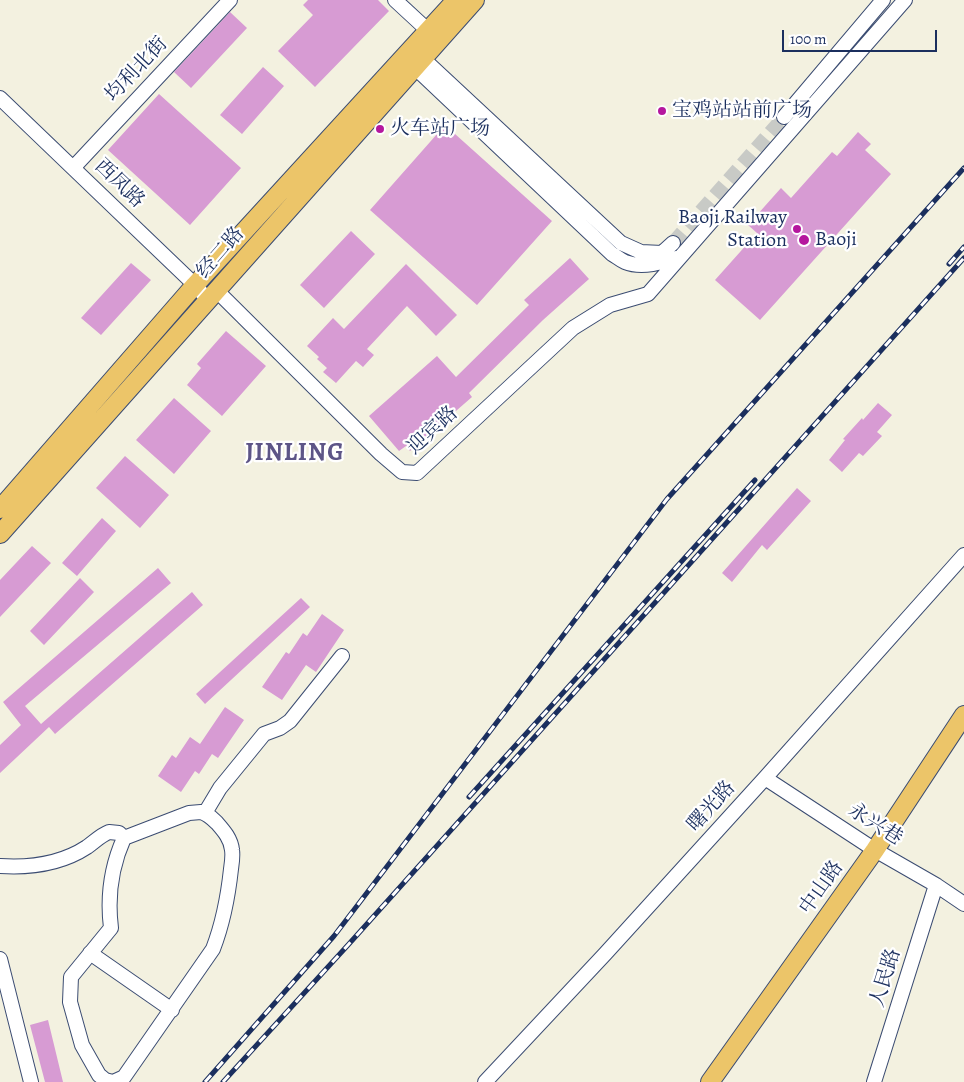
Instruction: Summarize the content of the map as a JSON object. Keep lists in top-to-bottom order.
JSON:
{
  "streets": {
    "main road": ["经二路", "中山路"],
    "street": [
      "均利北街",
      "西凤路",
      "迎宾路",
      "曙光路",
      "永兴巷",
      "人民路"
    ]
  },
  "crossings": [
    ["均利北街", "西凤路"],
    ["西凤路", "经二路"],
    ["西凤路", "迎宾路"],
    ["经二路", "迎宾路"],
    ["曙光路", "永兴巷"],
    ["永兴巷", "中山路"],
    ["永兴巷", "人民路"]
  ],
  "districts": ["JINLING"],
  "places": [
    "宝鸡站站前广场",
    "火车站广场",
    "Baoji Railway Station",
    "Baoji"
  ],
  "scale_bar": "100 m"
}
